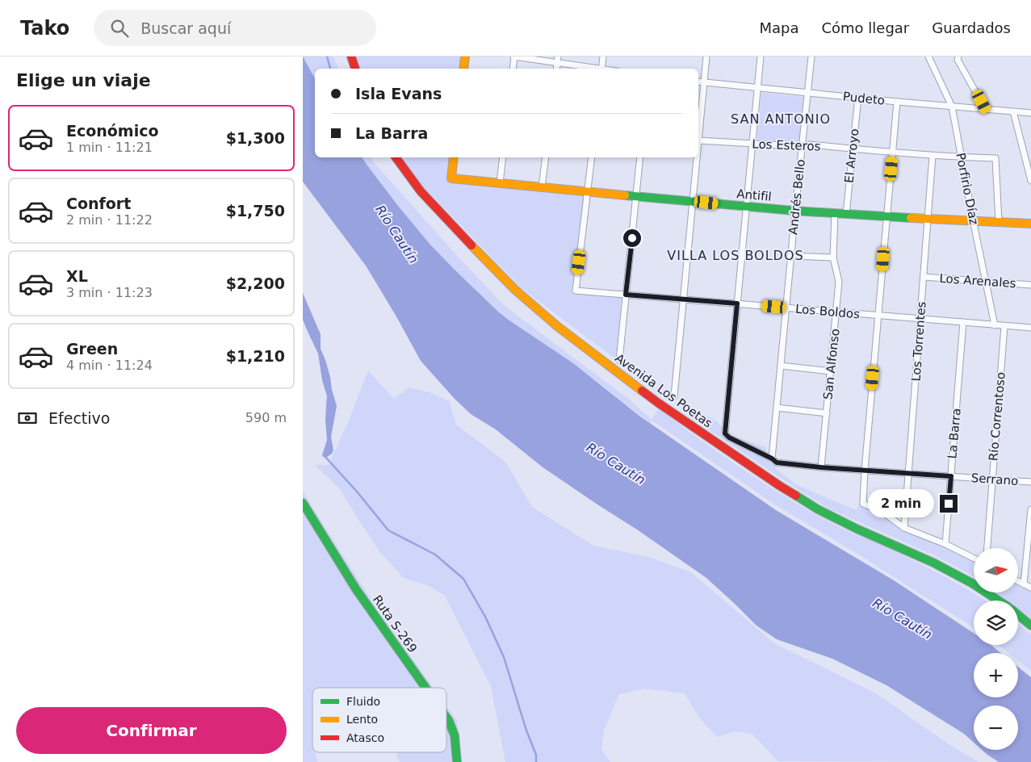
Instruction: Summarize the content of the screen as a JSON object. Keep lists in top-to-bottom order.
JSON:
{
  "streets": {
    "main road": ["Antifil", "Avenida Los Poetas", "Ruta S-269"],
    "street": [
      "Pudeto",
      "Los Esteros",
      "El Arroyo",
      "Porfirio Díaz",
      "Andrés Bello",
      "Los Arenales",
      "Los Boldos",
      "Los Torrentes",
      "San Alfonso",
      "Río Correntoso",
      "La Barra",
      "Serrano"
    ]
  },
  "crossings": [
    ["Pudeto", "El Arroyo"],
    ["Pudeto", "Porfirio Díaz"],
    ["Pudeto", "Andrés Bello"],
    ["Los Esteros", "El Arroyo"],
    ["Los Esteros", "Porfirio Díaz"],
    ["Los Esteros", "Antifil"],
    ["Los Esteros", "Andrés Bello"],
    ["Los Esteros", "Los Torrentes"],
    ["El Arroyo", "Antifil"],
    ["Porfirio Díaz", "Antifil"],
    ["Porfirio Díaz", "Los Arenales"],
    ["Porfirio Díaz", "Los Boldos"],
    ["Antifil", "Andrés Bello"],
    ["Antifil", "Los Boldos"],
    ["Antifil", "Los Torrentes"],
    ["Antifil", "San Alfonso"],
    ["Andrés Bello", "Los Boldos"],
    ["Andrés Bello", "Serrano"],
    ["Los Arenales", "Los Torrentes"],
    ["Los Boldos", "Los Torrentes"],
    ["Los Boldos", "San Alfonso"],
    ["Los Boldos", "Río Correntoso"],
    ["Los Boldos", "La Barra"],
    ["Los Boldos", "Serrano"],
    ["Los Torrentes", "Serrano"],
    ["San Alfonso", "Serrano"],
    ["Río Correntoso", "Serrano"],
    ["La Barra", "Serrano"]
  ],
  "districts": ["SAN ANTONIO", "VILLA LOS BOLDOS"],
  "water": ["Río Cautín"],
  "legend": ["Fluido", "Lento", "Atasco"],
  "north": "right",
  "page": {
    "header": "Tako",
    "search": "Buscar aquí",
    "nav": ["Mapa", "Cómo llegar", "Guardados"],
    "heading": "Elige un viaje",
    "banner": ["Isla Evans", "La Barra"],
    "list": [
      {
        "name": "Económico",
        "note": "1 min · 11:21",
        "value": "$1,300"
      },
      {
        "name": "Confort",
        "note": "2 min · 11:22",
        "value": "$1,750"
      },
      {
        "name": "XL",
        "note": "3 min · 11:23",
        "value": "$2,200"
      },
      {
        "name": "Green",
        "note": "4 min · 11:24",
        "value": "$1,210"
      }
    ],
    "pay": ["Efectivo", "590 m"],
    "bubble": "2 min",
    "map_buttons": ["+", "−"],
    "buttons": "Confirmar"
  }
}
